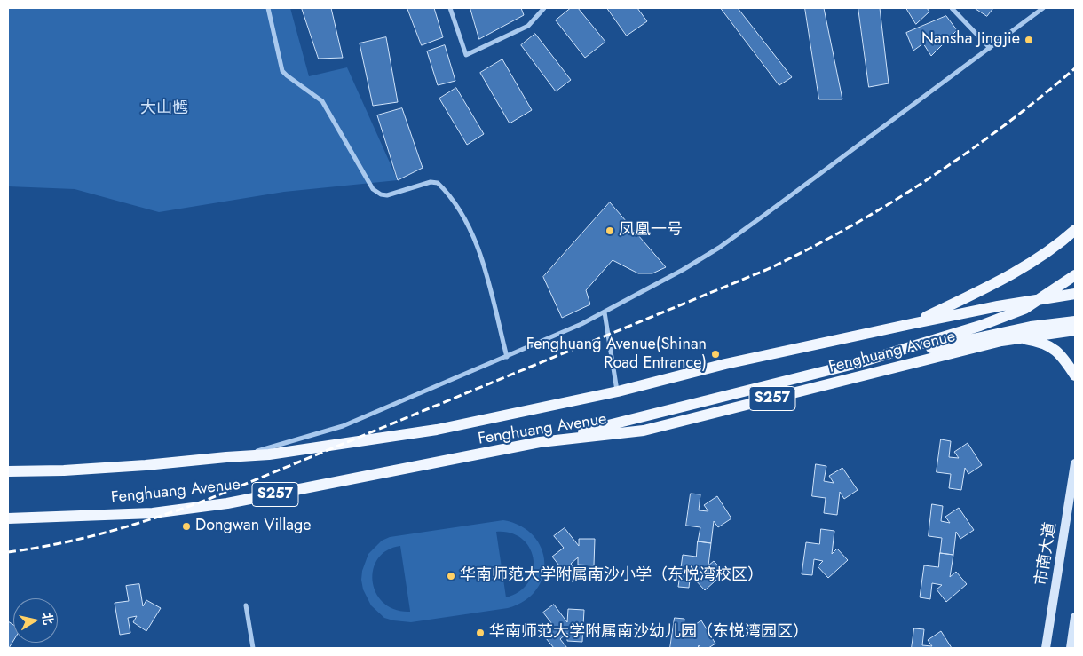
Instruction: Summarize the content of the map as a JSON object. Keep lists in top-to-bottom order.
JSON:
{
  "streets": {
    "main road": ["Fenghuang Avenue", "S257", "市南大道"]
  },
  "crossings": [
    ["Fenghuang Avenue", "S257"]
  ],
  "parks": ["大山乸"],
  "places": [
    "Nansha Jingjie",
    "凤凰一号",
    "Fenghuang Avenue(Shinan Road Entrance)",
    "Dongwan Village",
    "华南师范大学附属南沙小学（东悦湾校区）",
    "华南师范大学附属南沙幼儿园（东悦湾园区）"
  ],
  "north": "right"
}
